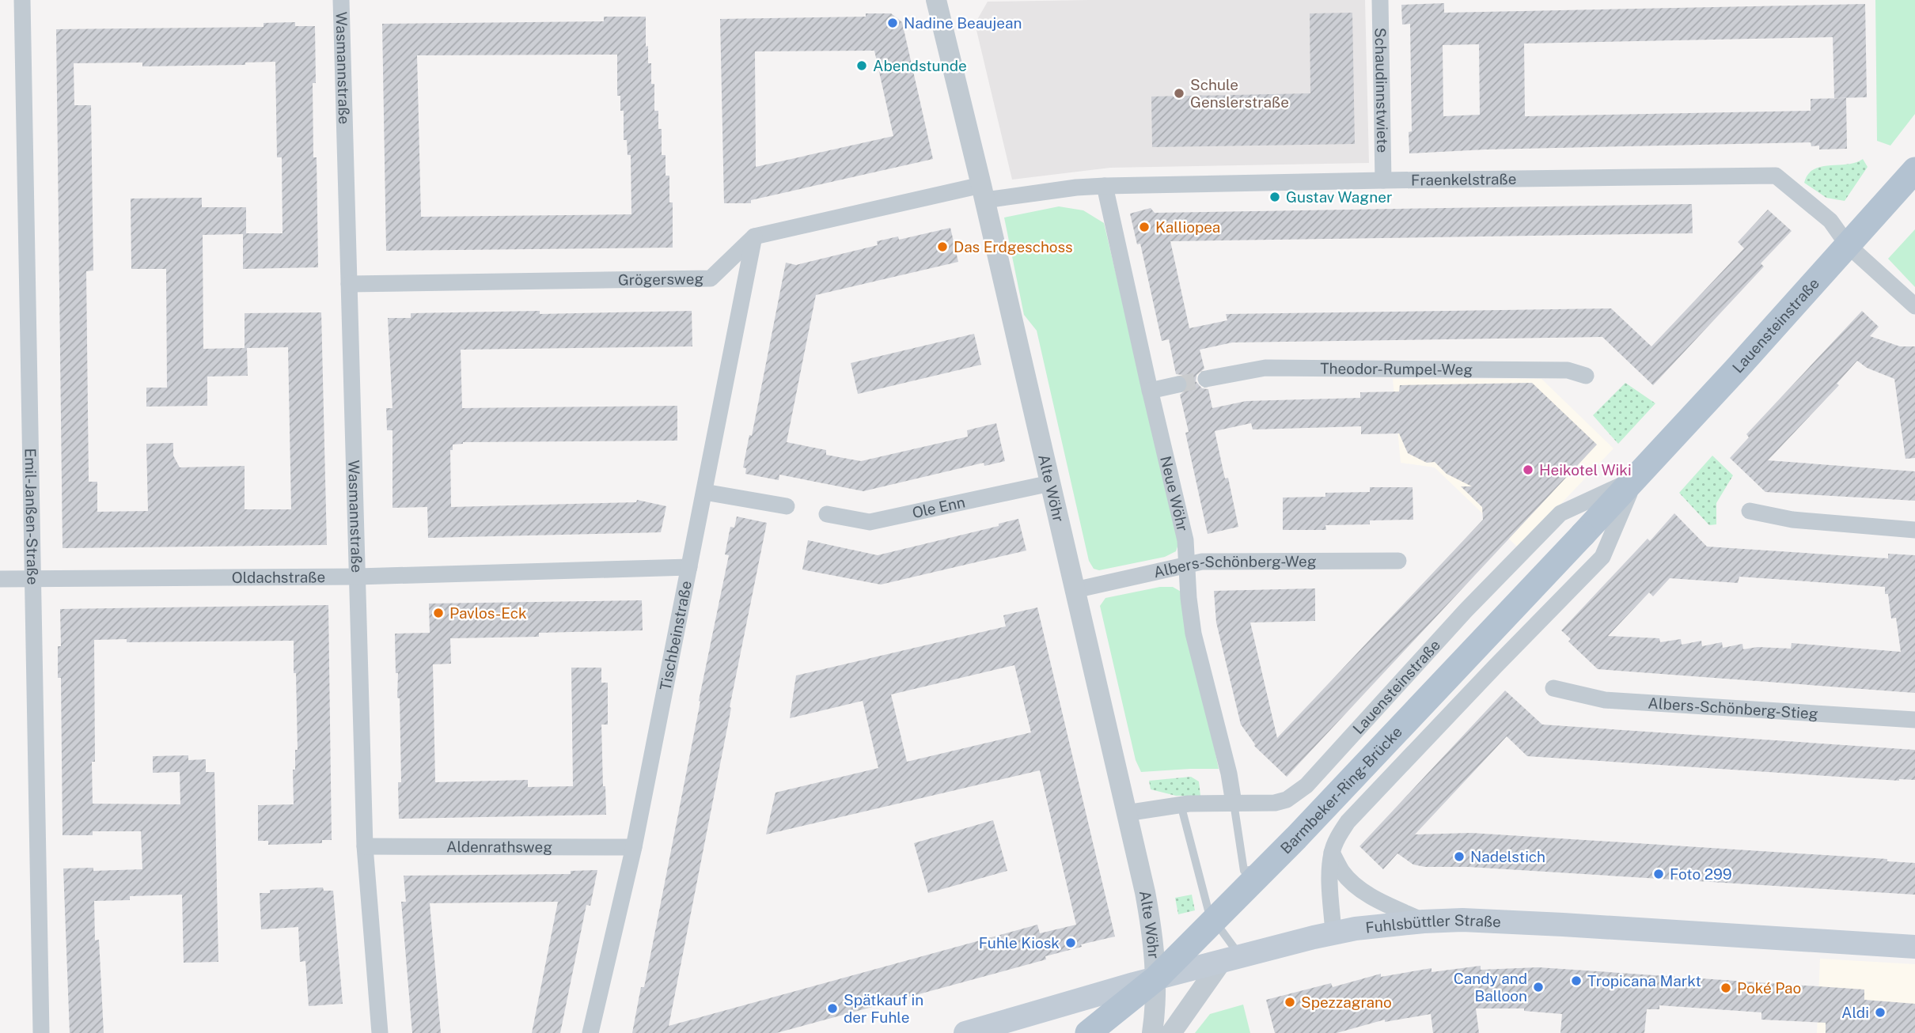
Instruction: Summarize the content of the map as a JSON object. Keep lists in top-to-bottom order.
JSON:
{
  "streets": {
    "main road": ["Lauensteinstraße", "Barmbeker-Ring-Brücke", "Fuhlsbüttler Straße"],
    "street": [
      "Wasmannstraße",
      "Schaudinnstwiete",
      "Fraenkelstraße",
      "Grögersweg",
      "Theodor-Rumpel-Weg",
      "Alte Wöhr",
      "Neue Wöhr",
      "Ole Enn",
      "Emil-Janßen-Straße",
      "Albers-Schönberg-Weg",
      "Oldachstraße",
      "Tischbeinstraße",
      "Albers-Schönberg-Stieg",
      "Aldenrathsweg"
    ]
  },
  "crossings": [
    ["Wasmannstraße", "Grögersweg"],
    ["Wasmannstraße", "Oldachstraße"],
    ["Wasmannstraße", "Aldenrathsweg"],
    ["Schaudinnstwiete", "Fraenkelstraße"],
    ["Fraenkelstraße", "Lauensteinstraße"],
    ["Fraenkelstraße", "Alte Wöhr"],
    ["Fraenkelstraße", "Neue Wöhr"],
    ["Grögersweg", "Tischbeinstraße"],
    ["Lauensteinstraße", "Alte Wöhr"],
    ["Lauensteinstraße", "Neue Wöhr"],
    ["Lauensteinstraße", "Barmbeker-Ring-Brücke"],
    ["Lauensteinstraße", "Fuhlsbüttler Straße"],
    ["Alte Wöhr", "Ole Enn"],
    ["Alte Wöhr", "Albers-Schönberg-Weg"],
    ["Alte Wöhr", "Fuhlsbüttler Straße"],
    ["Neue Wöhr", "Albers-Schönberg-Weg"],
    ["Emil-Janßen-Straße", "Oldachstraße"],
    ["Oldachstraße", "Tischbeinstraße"],
    ["Tischbeinstraße", "Aldenrathsweg"]
  ],
  "places": [
    "Nadine Beaujean",
    "Abendstunde",
    "Schule Genslerstraße",
    "Gustav Wagner",
    "Kalliopea",
    "Das Erdgeschoss",
    "Heikotel Wiki",
    "Pavlos-Eck",
    "Nadelstich",
    "Foto 299",
    "Fuhle Kiosk",
    "Tropicana Markt",
    "Candy and Balloon",
    "Poké Pao",
    "Spezzagrano",
    "Spätkauf in der Fuhle",
    "Aldi"
  ]
}
